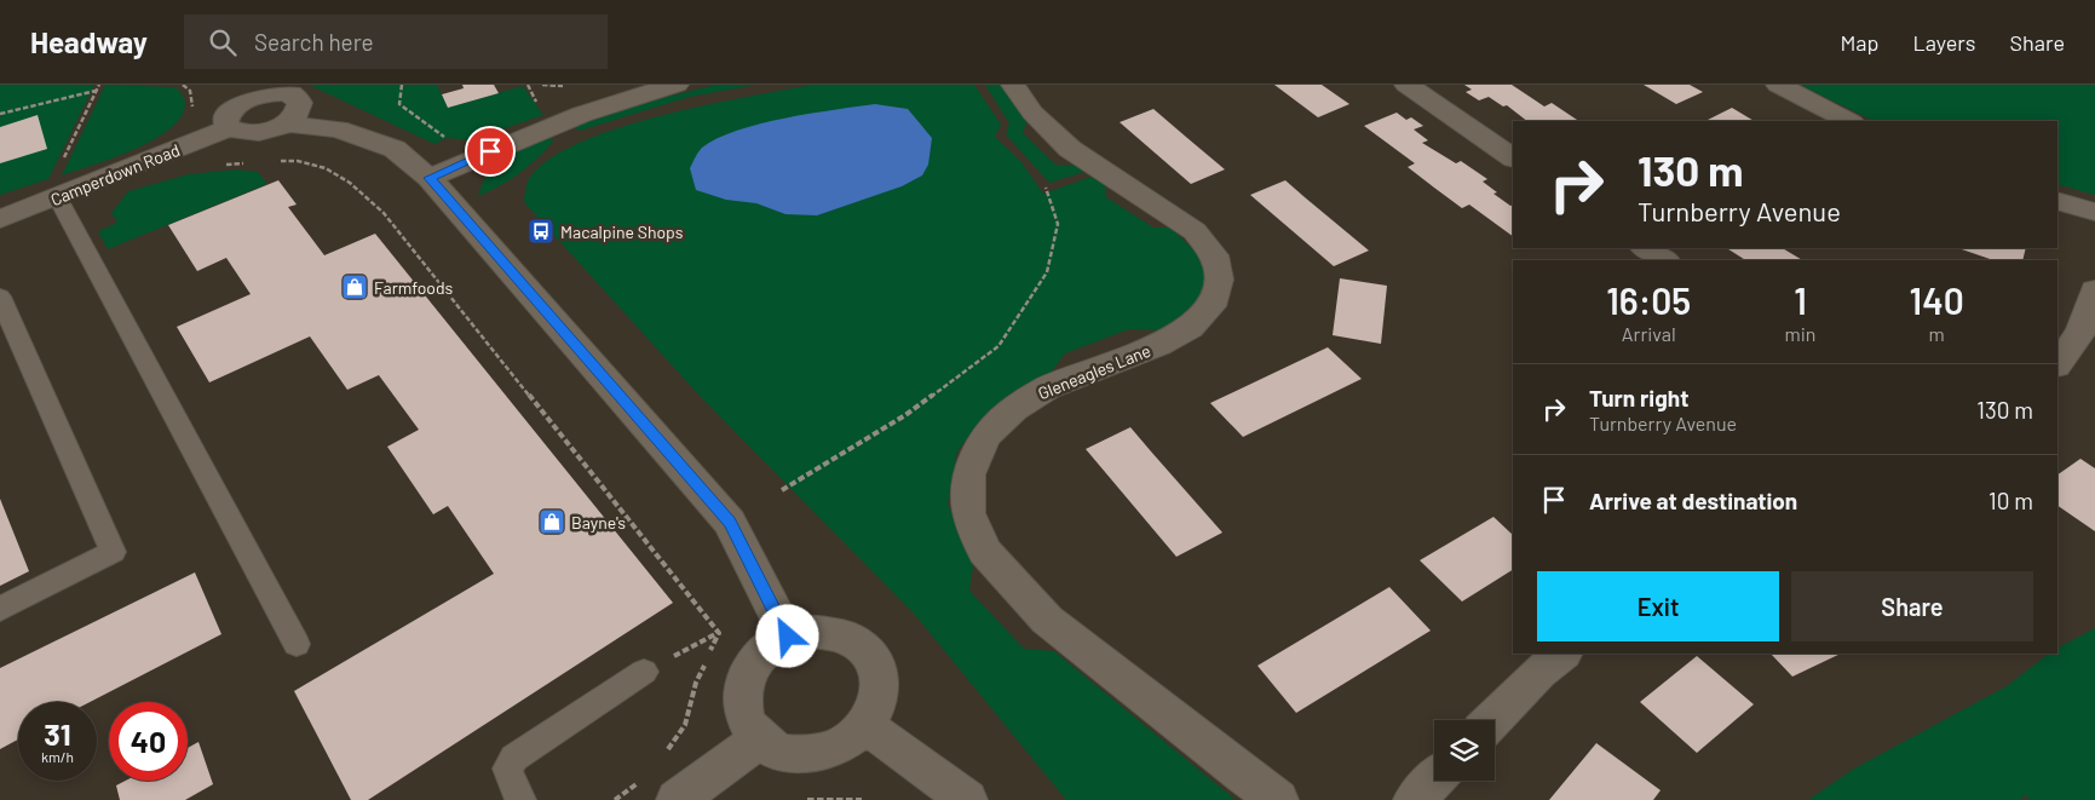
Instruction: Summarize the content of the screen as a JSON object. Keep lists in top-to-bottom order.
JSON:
{
  "streets": {
    "street": ["Camperdown Road", "Gleneagles Lane"]
  },
  "places": {
    "bus stop": ["Macalpine Shops"],
    "shop": ["Farmfoods", "Bayne's"]
  },
  "page": {
    "header": "Headway",
    "search": "Search here",
    "nav": ["Map", "Layers", "Share"],
    "turn": ["130 m", "Turnberry Avenue"],
    "eta": [
      "16:05",
      "Arrival",
      "1",
      "min",
      "140",
      "m"
    ],
    "list": [
      {
        "name": "Turn right",
        "note": "Turnberry Avenue",
        "value": "130 m"
      },
      {
        "name": "Arrive at destination",
        "value": "10 m"
      }
    ],
    "buttons": ["Exit", "Share"],
    "speed": "31 km/h",
    "limit": "40"
  }
}
